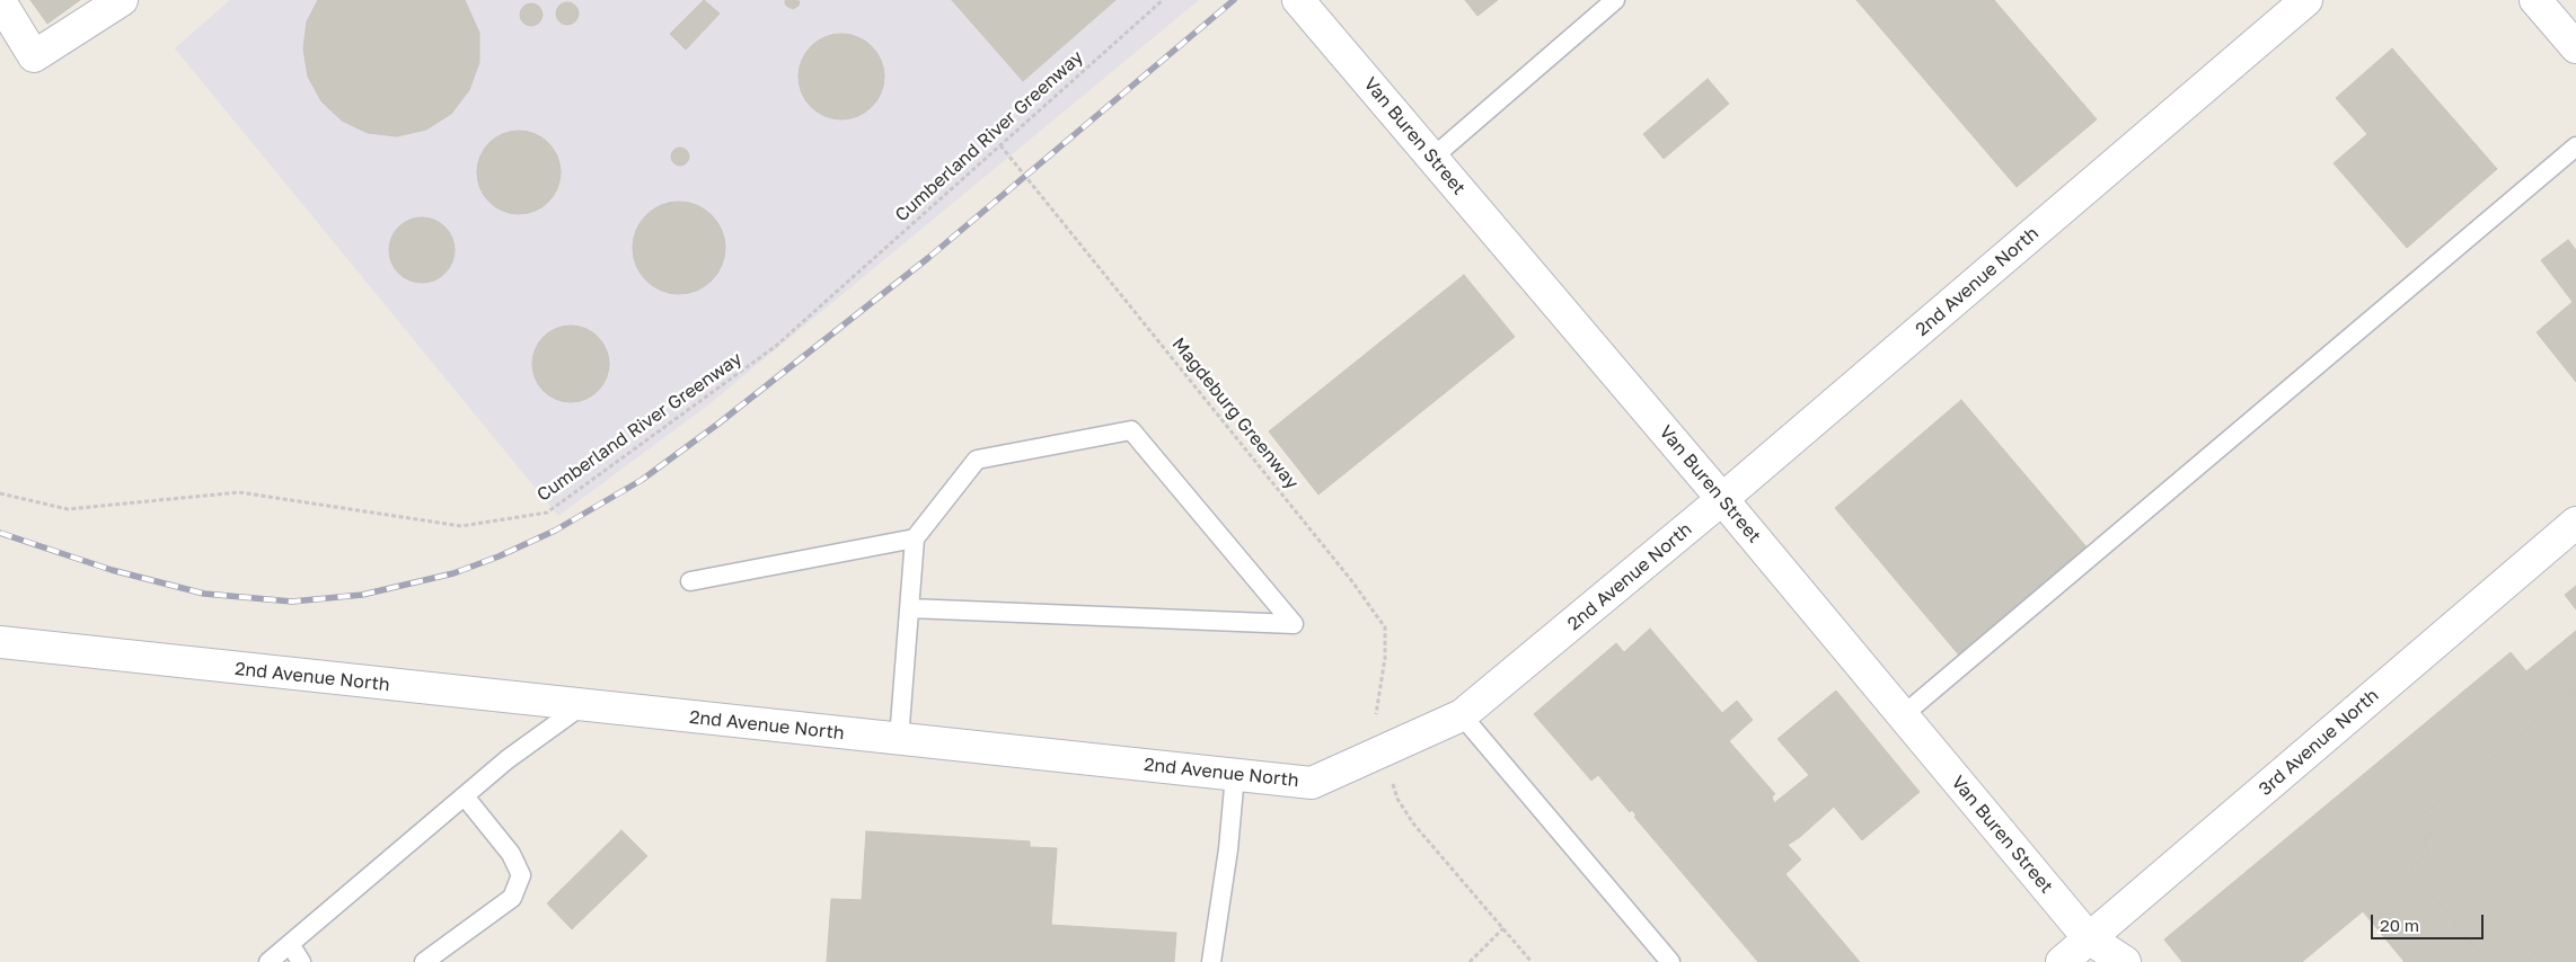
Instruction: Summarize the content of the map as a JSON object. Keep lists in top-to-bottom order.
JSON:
{
  "streets": {
    "street": ["Van Buren Street", "2nd Avenue North", "3rd Avenue North"],
    "path": ["Cumberland River Greenway", "Magdeburg Greenway"]
  },
  "crossings": [
    ["Cumberland River Greenway", "Magdeburg Greenway"],
    ["Van Buren Street", "2nd Avenue North"],
    ["Van Buren Street", "3rd Avenue North"]
  ],
  "scale_bar": "20 m"
}
